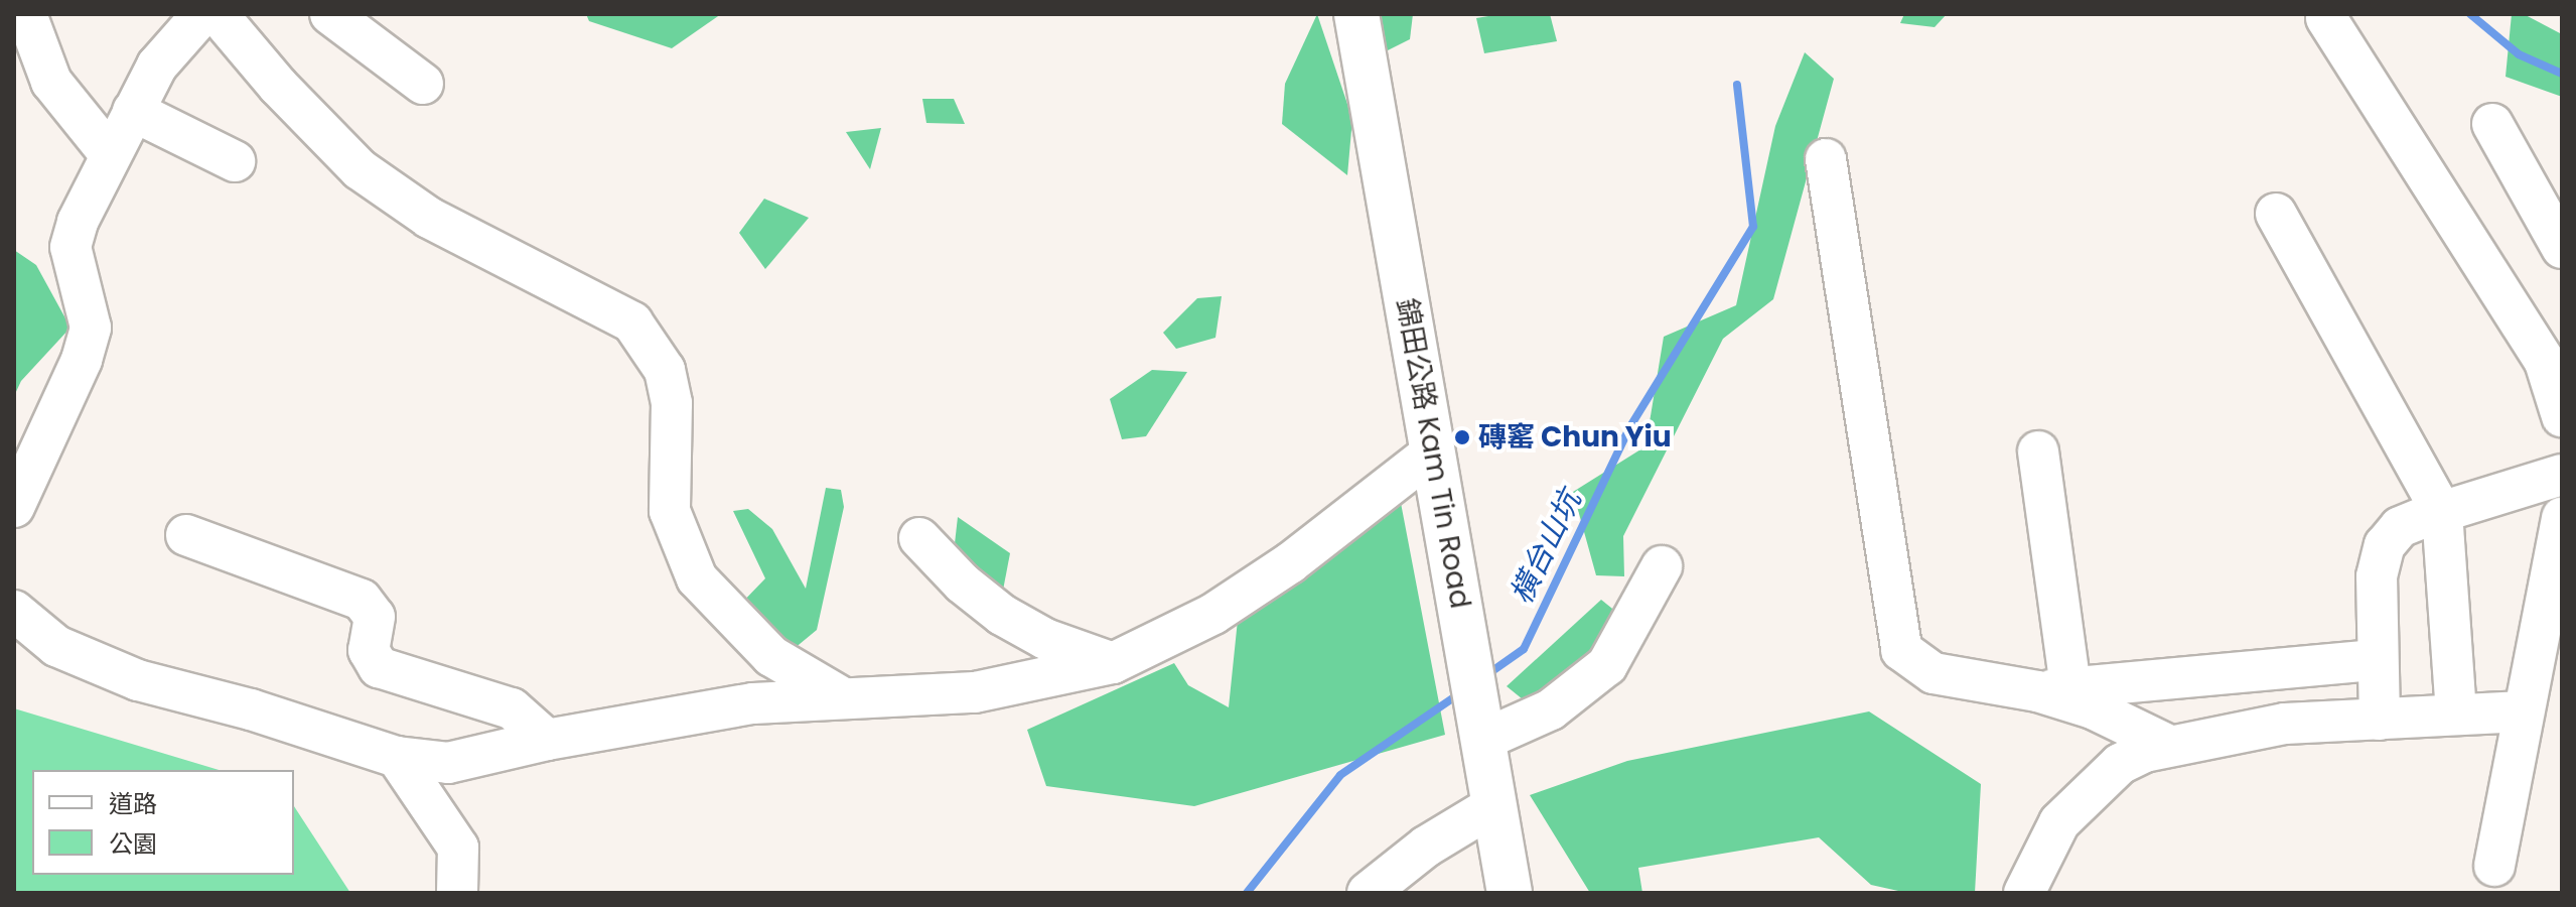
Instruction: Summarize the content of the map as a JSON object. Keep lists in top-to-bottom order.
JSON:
{
  "streets": {
    "main road": ["錦田公路 Kam Tin Road"]
  },
  "water": ["橫台山坑"],
  "places": ["磚窰 Chun Yiu"],
  "legend": ["道路", "公園"]
}
